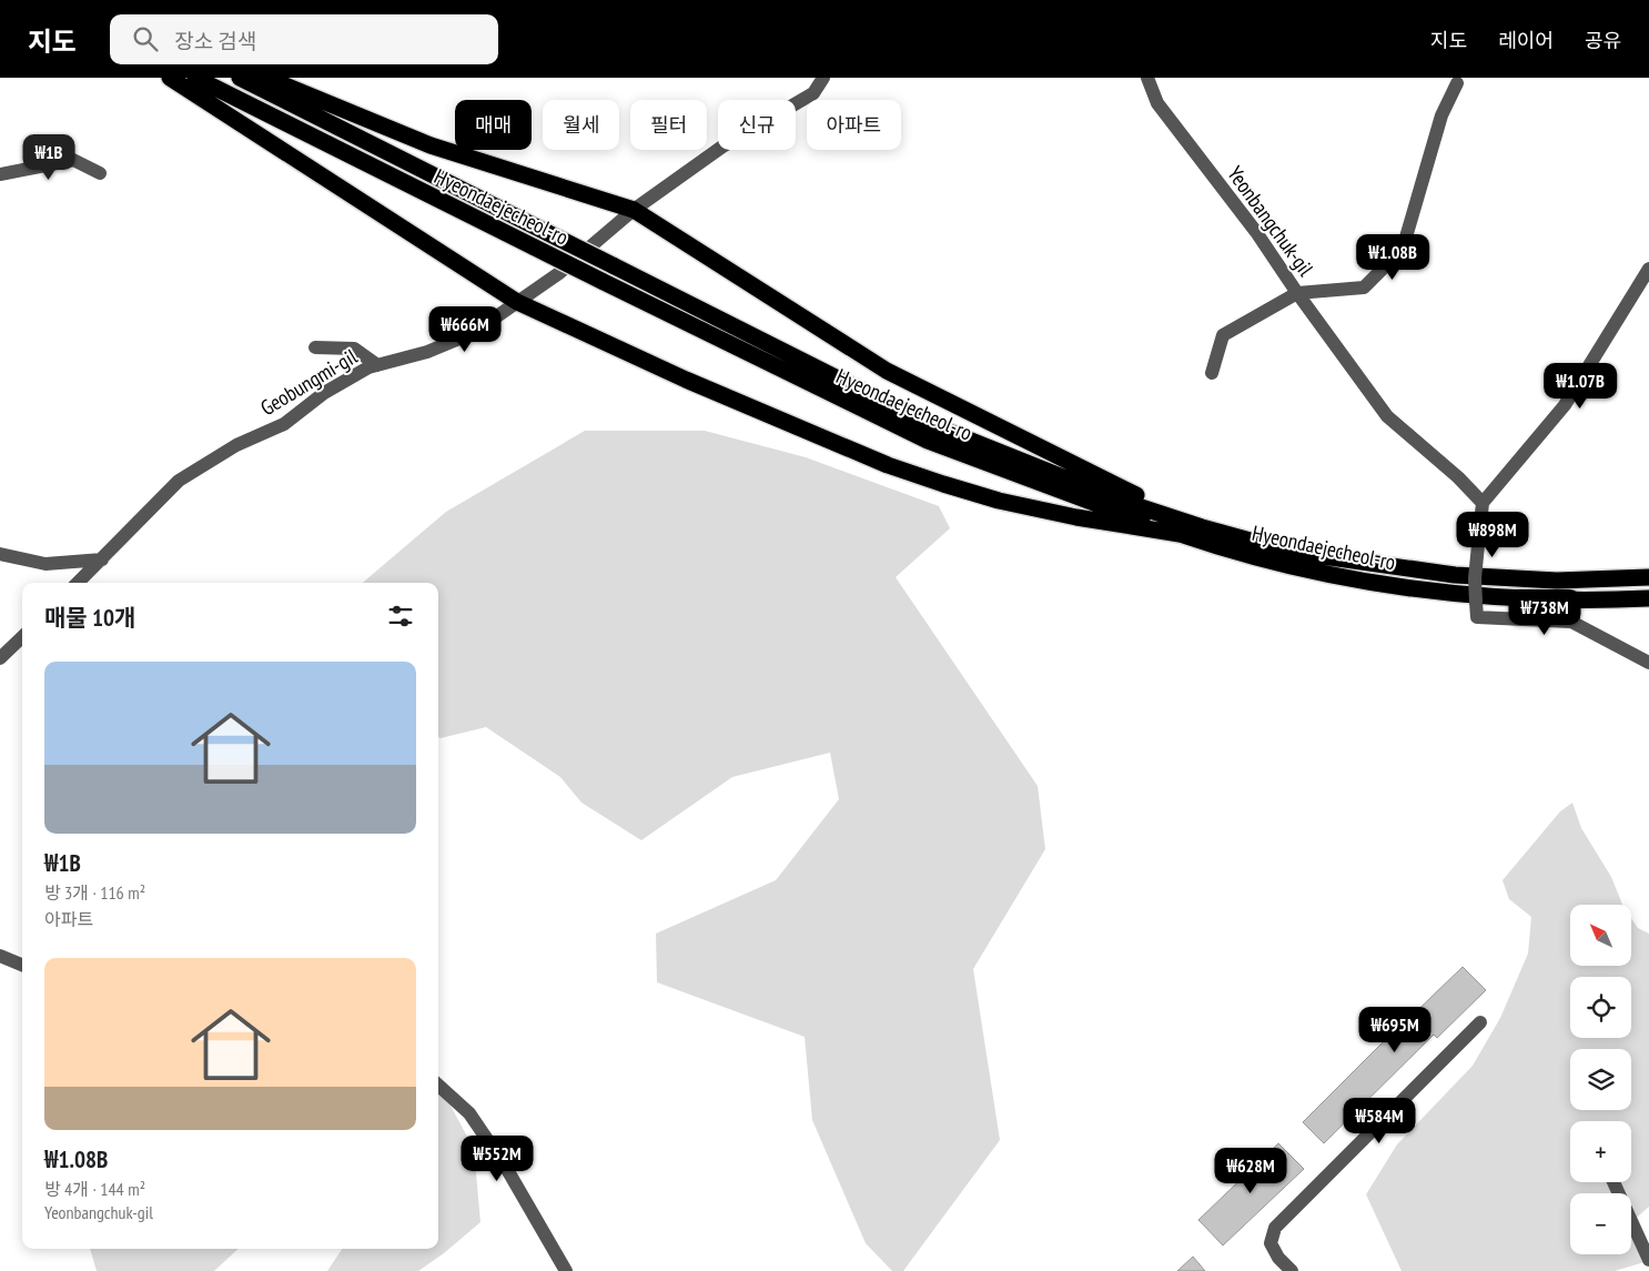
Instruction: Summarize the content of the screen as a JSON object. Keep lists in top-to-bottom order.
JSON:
{
  "streets": {
    "highway": ["Hyeondaejecheol-ro"],
    "street": ["Yeonbangchuk-gil", "Geobungmi-gil"]
  },
  "north": "top left",
  "page": {
    "header": "지도",
    "search": "장소 검색",
    "nav": ["지도", "레이어", "공유"],
    "chip": [
      "매매",
      "월세",
      "필터",
      "신규",
      "아파트"
    ],
    "price": [
      "₩1B",
      "₩1.08B",
      "₩666M",
      "₩1.07B",
      "₩898M",
      "₩738M",
      "₩695M",
      "₩584M",
      "₩552M",
      "₩628M"
    ],
    "heading": "매물 10개",
    "list": [
      {
        "name": "₩1B",
        "note": "방 3개 · 116 m² · 아파트"
      },
      {
        "name": "₩1.08B",
        "note": "방 4개 · 144 m² · Yeonbangchuk-gil"
      }
    ],
    "map_buttons": ["+", "−"]
  }
}
